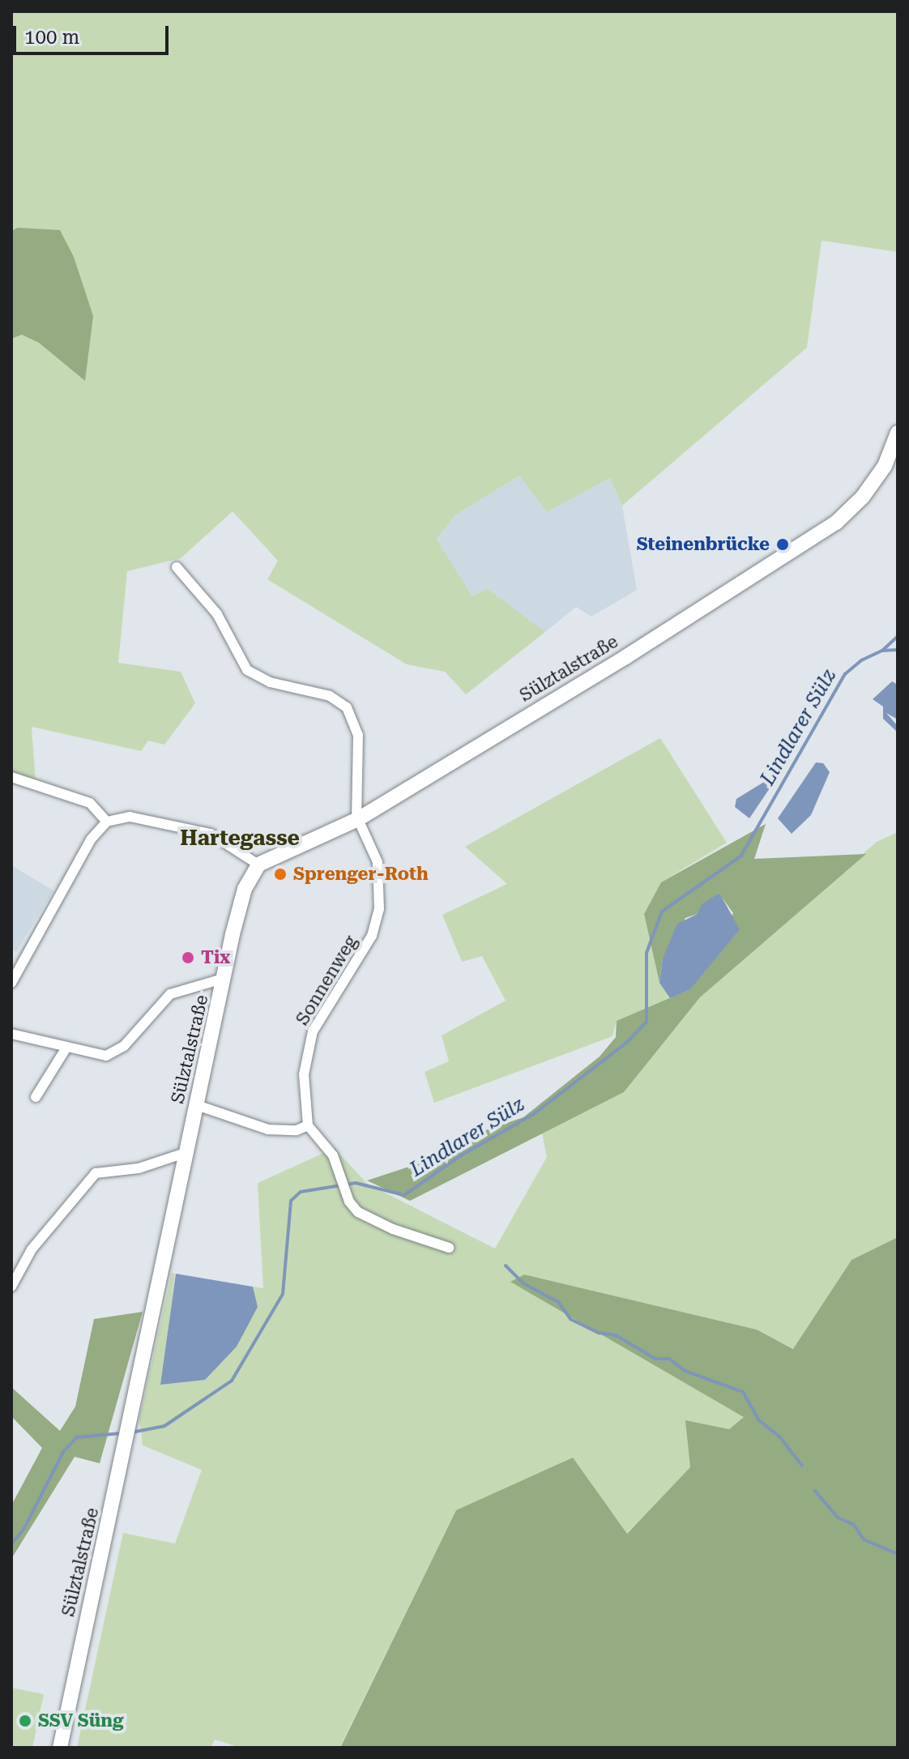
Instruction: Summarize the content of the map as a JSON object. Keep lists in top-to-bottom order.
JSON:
{
  "streets": {
    "main road": ["Sülztalstraße"],
    "street": ["Sonnenweg"]
  },
  "crossings": [
    ["Sülztalstraße", "Sonnenweg"]
  ],
  "districts": ["Hartegasse"],
  "water": ["Lindlarer Sülz"],
  "places": [
    "Steinenbrücke",
    "Sprenger-Roth",
    "Tix",
    "SSV Süng"
  ],
  "scale_bar": "100 m"
}
